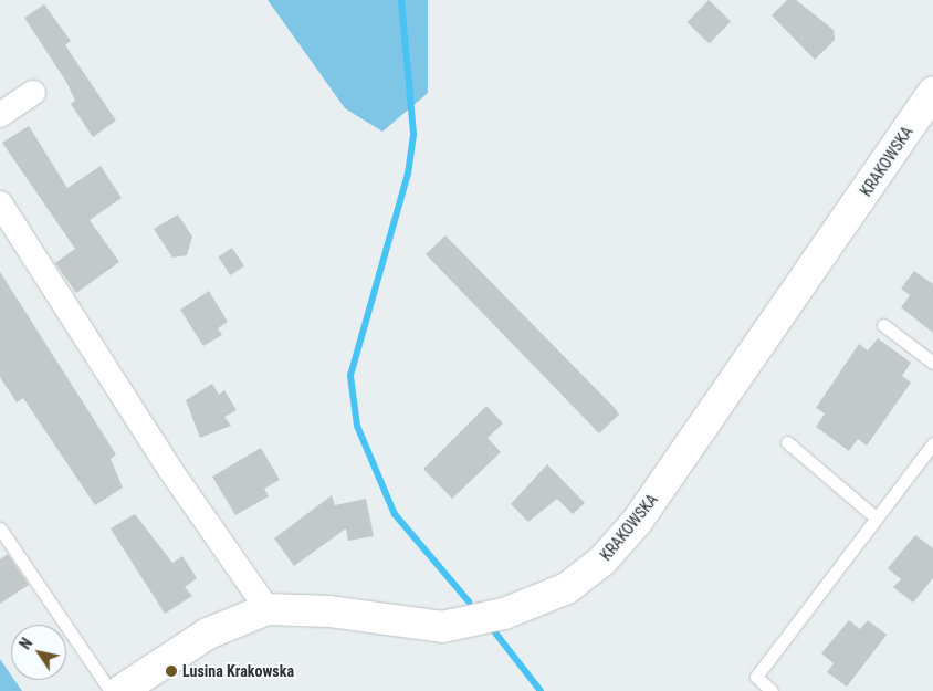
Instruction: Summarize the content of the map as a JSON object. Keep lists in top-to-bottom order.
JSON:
{
  "streets": {
    "street": ["KRAKOWSKA"]
  },
  "places": ["Lusina Krakowska"],
  "north": "top left"
}
